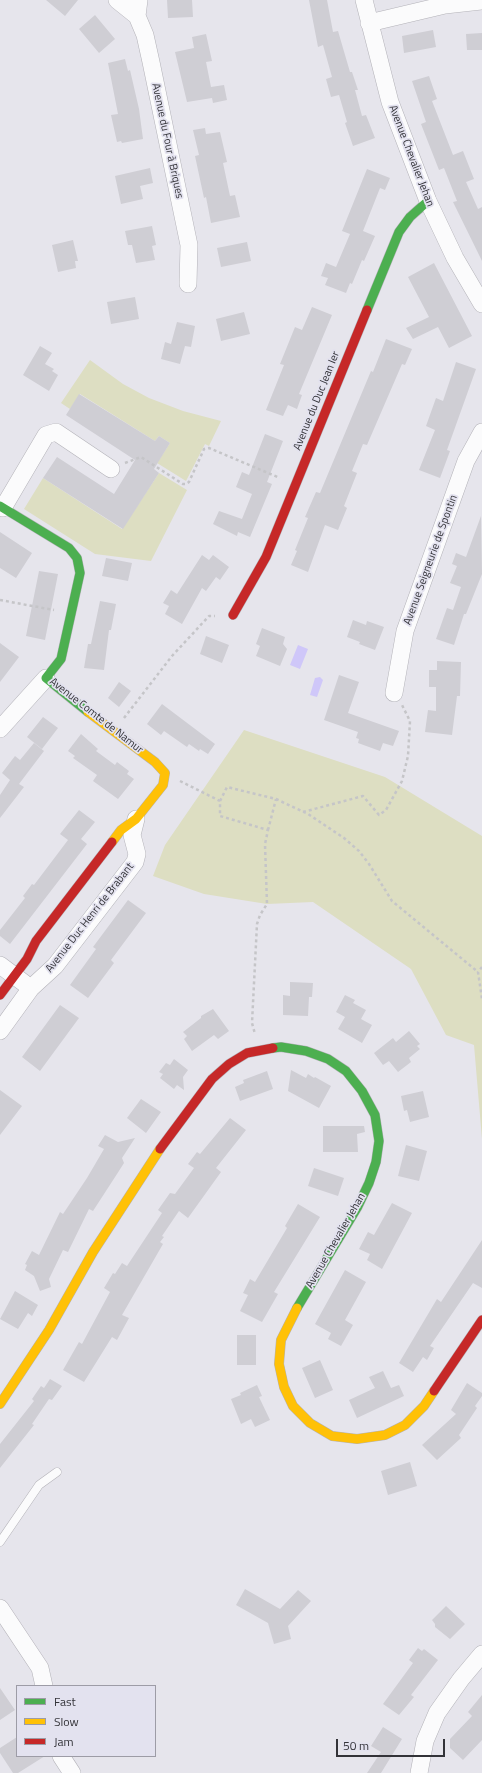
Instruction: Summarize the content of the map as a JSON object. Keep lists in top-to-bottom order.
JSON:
{
  "streets": {
    "street": [
      "Avenue du Four à Briques",
      "Avenue Chevalier Jehan",
      "Avenue du Duc Jean Ier",
      "Avenue Seigneurie de Spontin",
      "Avenue Comte de Namur",
      "Avenue Duc Henri de Brabant"
    ]
  },
  "crossings": [
    ["Avenue Chevalier Jehan", "Avenue du Duc Jean Ier"],
    ["Avenue Comte de Namur", "Avenue Duc Henri de Brabant"]
  ],
  "legend": ["Fast", "Slow", "Jam"],
  "scale_bar": "50 m"
}
